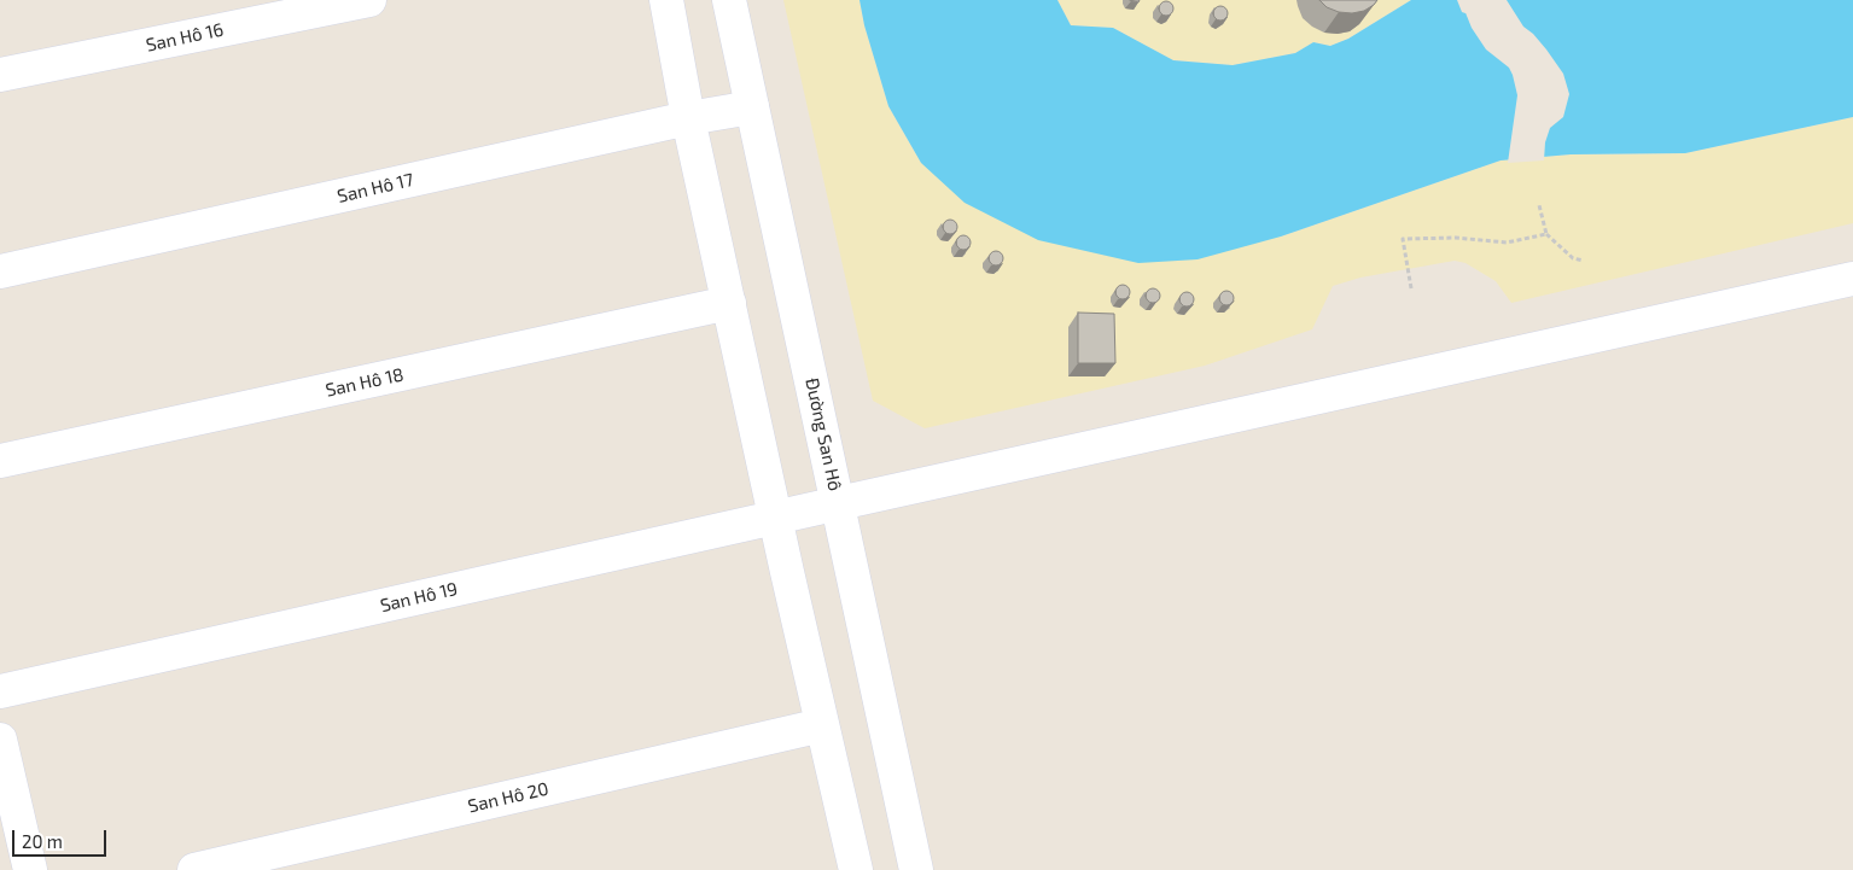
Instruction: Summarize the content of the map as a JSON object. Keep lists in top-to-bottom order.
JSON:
{
  "streets": {
    "street": [
      "San Hô 16",
      "San Hô 17",
      "San Hô 18",
      "Đường San Hô",
      "San Hô 19",
      "San Hô 20"
    ]
  },
  "crossings": [
    ["San Hô 17", "Đường San Hô"],
    ["Đường San Hô", "San Hô 19"]
  ],
  "scale_bar": "20 m"
}
